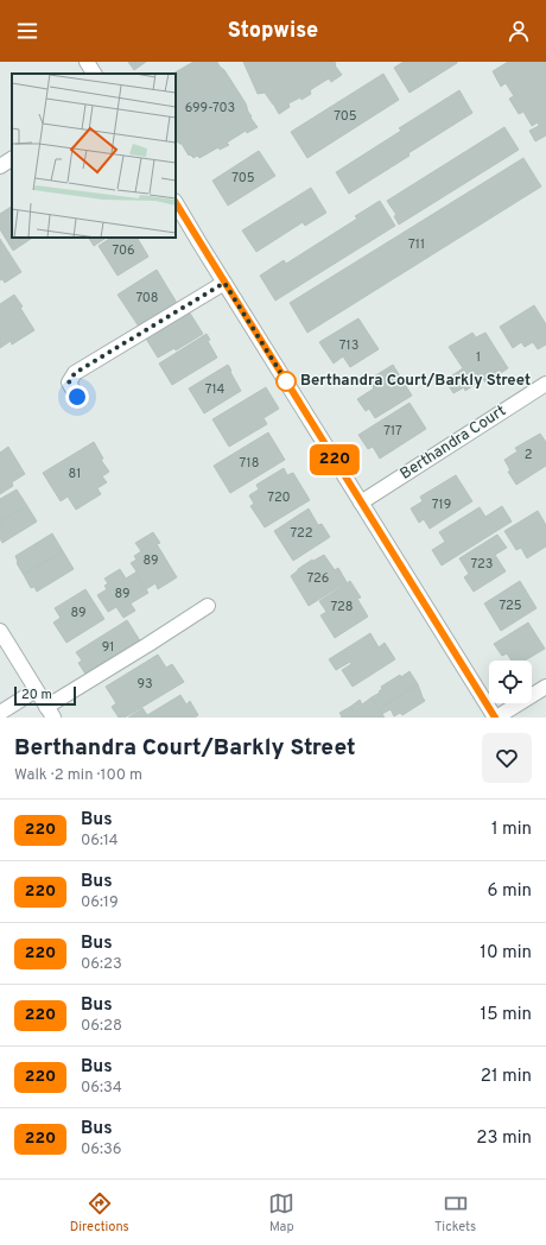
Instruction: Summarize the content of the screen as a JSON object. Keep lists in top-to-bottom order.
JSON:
{
  "streets": {
    "street": ["Berthandra Court"]
  },
  "places": ["Berthandra Court/Barkly Street"],
  "lines": ["bus line 220"],
  "house_numbers": [
    "699-703",
    "705",
    "705",
    "711",
    "706",
    "708",
    "713",
    "1",
    "714",
    "717",
    "2",
    "718",
    "81",
    "720",
    "719",
    "722",
    "89",
    "723",
    "726",
    "89",
    "725",
    "728",
    "89",
    "91",
    "93"
  ],
  "scale_bar": "20 m",
  "page": {
    "header": "Stopwise",
    "on_map": "220",
    "scale": "20 m",
    "heading": ["Berthandra Court/Barkly Street", "Walk · 2 min · 100 m"],
    "list": [
      {
        "mark": "220",
        "name": "Bus",
        "note": "06:14",
        "value": "1 min"
      },
      {
        "mark": "220",
        "name": "Bus",
        "note": "06:19",
        "value": "6 min"
      },
      {
        "mark": "220",
        "name": "Bus",
        "note": "06:23",
        "value": "10 min"
      },
      {
        "mark": "220",
        "name": "Bus",
        "note": "06:28",
        "value": "15 min"
      },
      {
        "mark": "220",
        "name": "Bus",
        "note": "06:34",
        "value": "21 min"
      },
      {
        "mark": "220",
        "name": "Bus",
        "note": "06:36",
        "value": "23 min"
      }
    ],
    "tabs": ["Directions", "Map", "Tickets"]
  }
}
